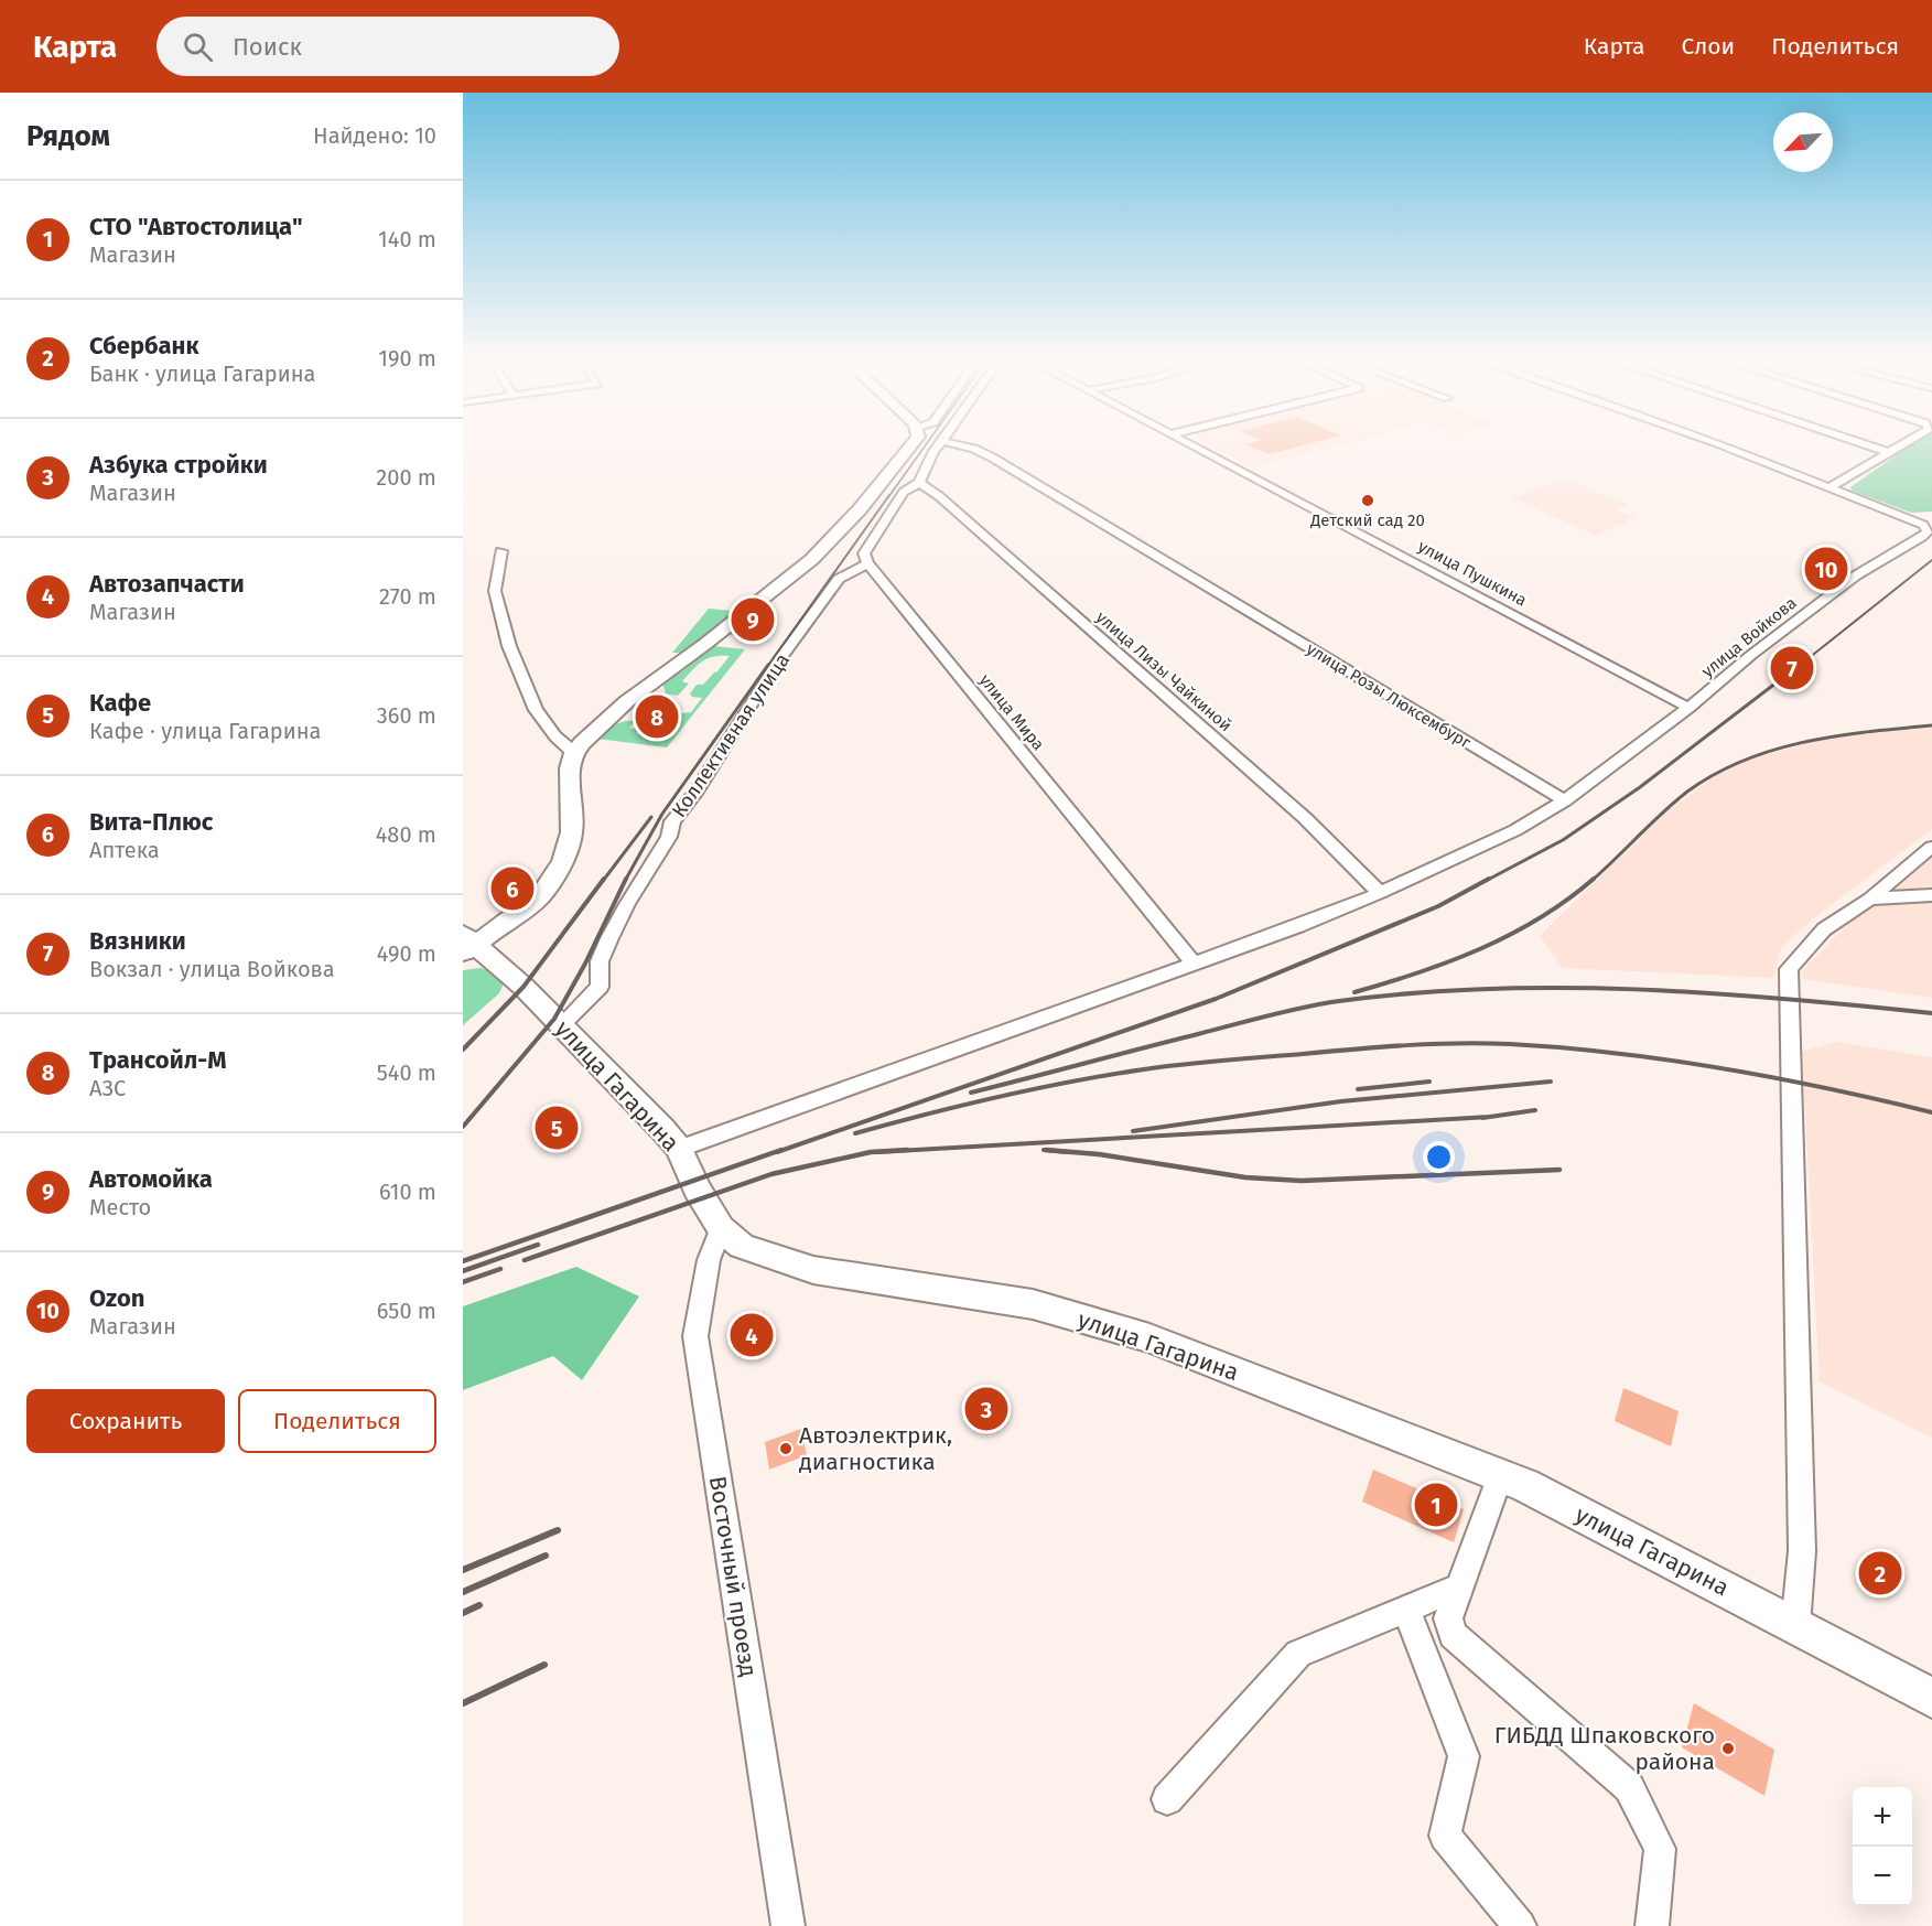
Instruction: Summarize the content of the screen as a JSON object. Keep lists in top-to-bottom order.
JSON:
{
  "streets": {
    "main road": ["улица Гагарина"],
    "street": [
      "улица Пушкина",
      "улица Войкова",
      "улица Лизы Чайкиной",
      "улица Розы Люксембург",
      "улица Мира",
      "Коллективная улица",
      "Восточный проезд"
    ]
  },
  "crossings": [
    ["улица Пушкина", "улица Войкова"],
    ["улица Мира", "Коллективная улица"],
    ["Коллективная улица", "улица Гагарина"],
    ["улица Гагарина", "Восточный проезд"]
  ],
  "places": ["Детский сад 20", "Автоэлектрик, диагностика", "ГИБДД Шпаковского района"],
  "north": "bottom left",
  "page": {
    "header": "Карта",
    "search": "Поиск",
    "nav": ["Карта", "Слои", "Поделиться"],
    "heading": ["Рядом", "Найдено: 10"],
    "list": [
      {
        "mark": "1",
        "name": "СТО \"Автостолица\"",
        "note": "Магазин",
        "value": "140 m"
      },
      {
        "mark": "2",
        "name": "Сбербанк",
        "note": "Банк · улица Гагарина",
        "value": "190 m"
      },
      {
        "mark": "3",
        "name": "Азбука стройки",
        "note": "Магазин",
        "value": "200 m"
      },
      {
        "mark": "4",
        "name": "Автозапчасти",
        "note": "Магазин",
        "value": "270 m"
      },
      {
        "mark": "5",
        "name": "Кафе",
        "note": "Кафе · улица Гагарина",
        "value": "360 m"
      },
      {
        "mark": "6",
        "name": "Вита-Плюс",
        "note": "Аптека",
        "value": "480 m"
      },
      {
        "mark": "7",
        "name": "Вязники",
        "note": "Вокзал · улица Войкова",
        "value": "490 m"
      },
      {
        "mark": "8",
        "name": "Трансойл-М",
        "note": "АЗС",
        "value": "540 m"
      },
      {
        "mark": "9",
        "name": "Автомойка",
        "note": "Место",
        "value": "610 m"
      },
      {
        "mark": "10",
        "name": "Ozon",
        "note": "Магазин",
        "value": "650 m"
      }
    ],
    "pins": [
      "10",
      "9",
      "7",
      "8",
      "6",
      "5",
      "4",
      "3",
      "1",
      "2"
    ],
    "buttons": ["Сохранить", "Поделиться"],
    "map_buttons": ["+", "−"]
  }
}
